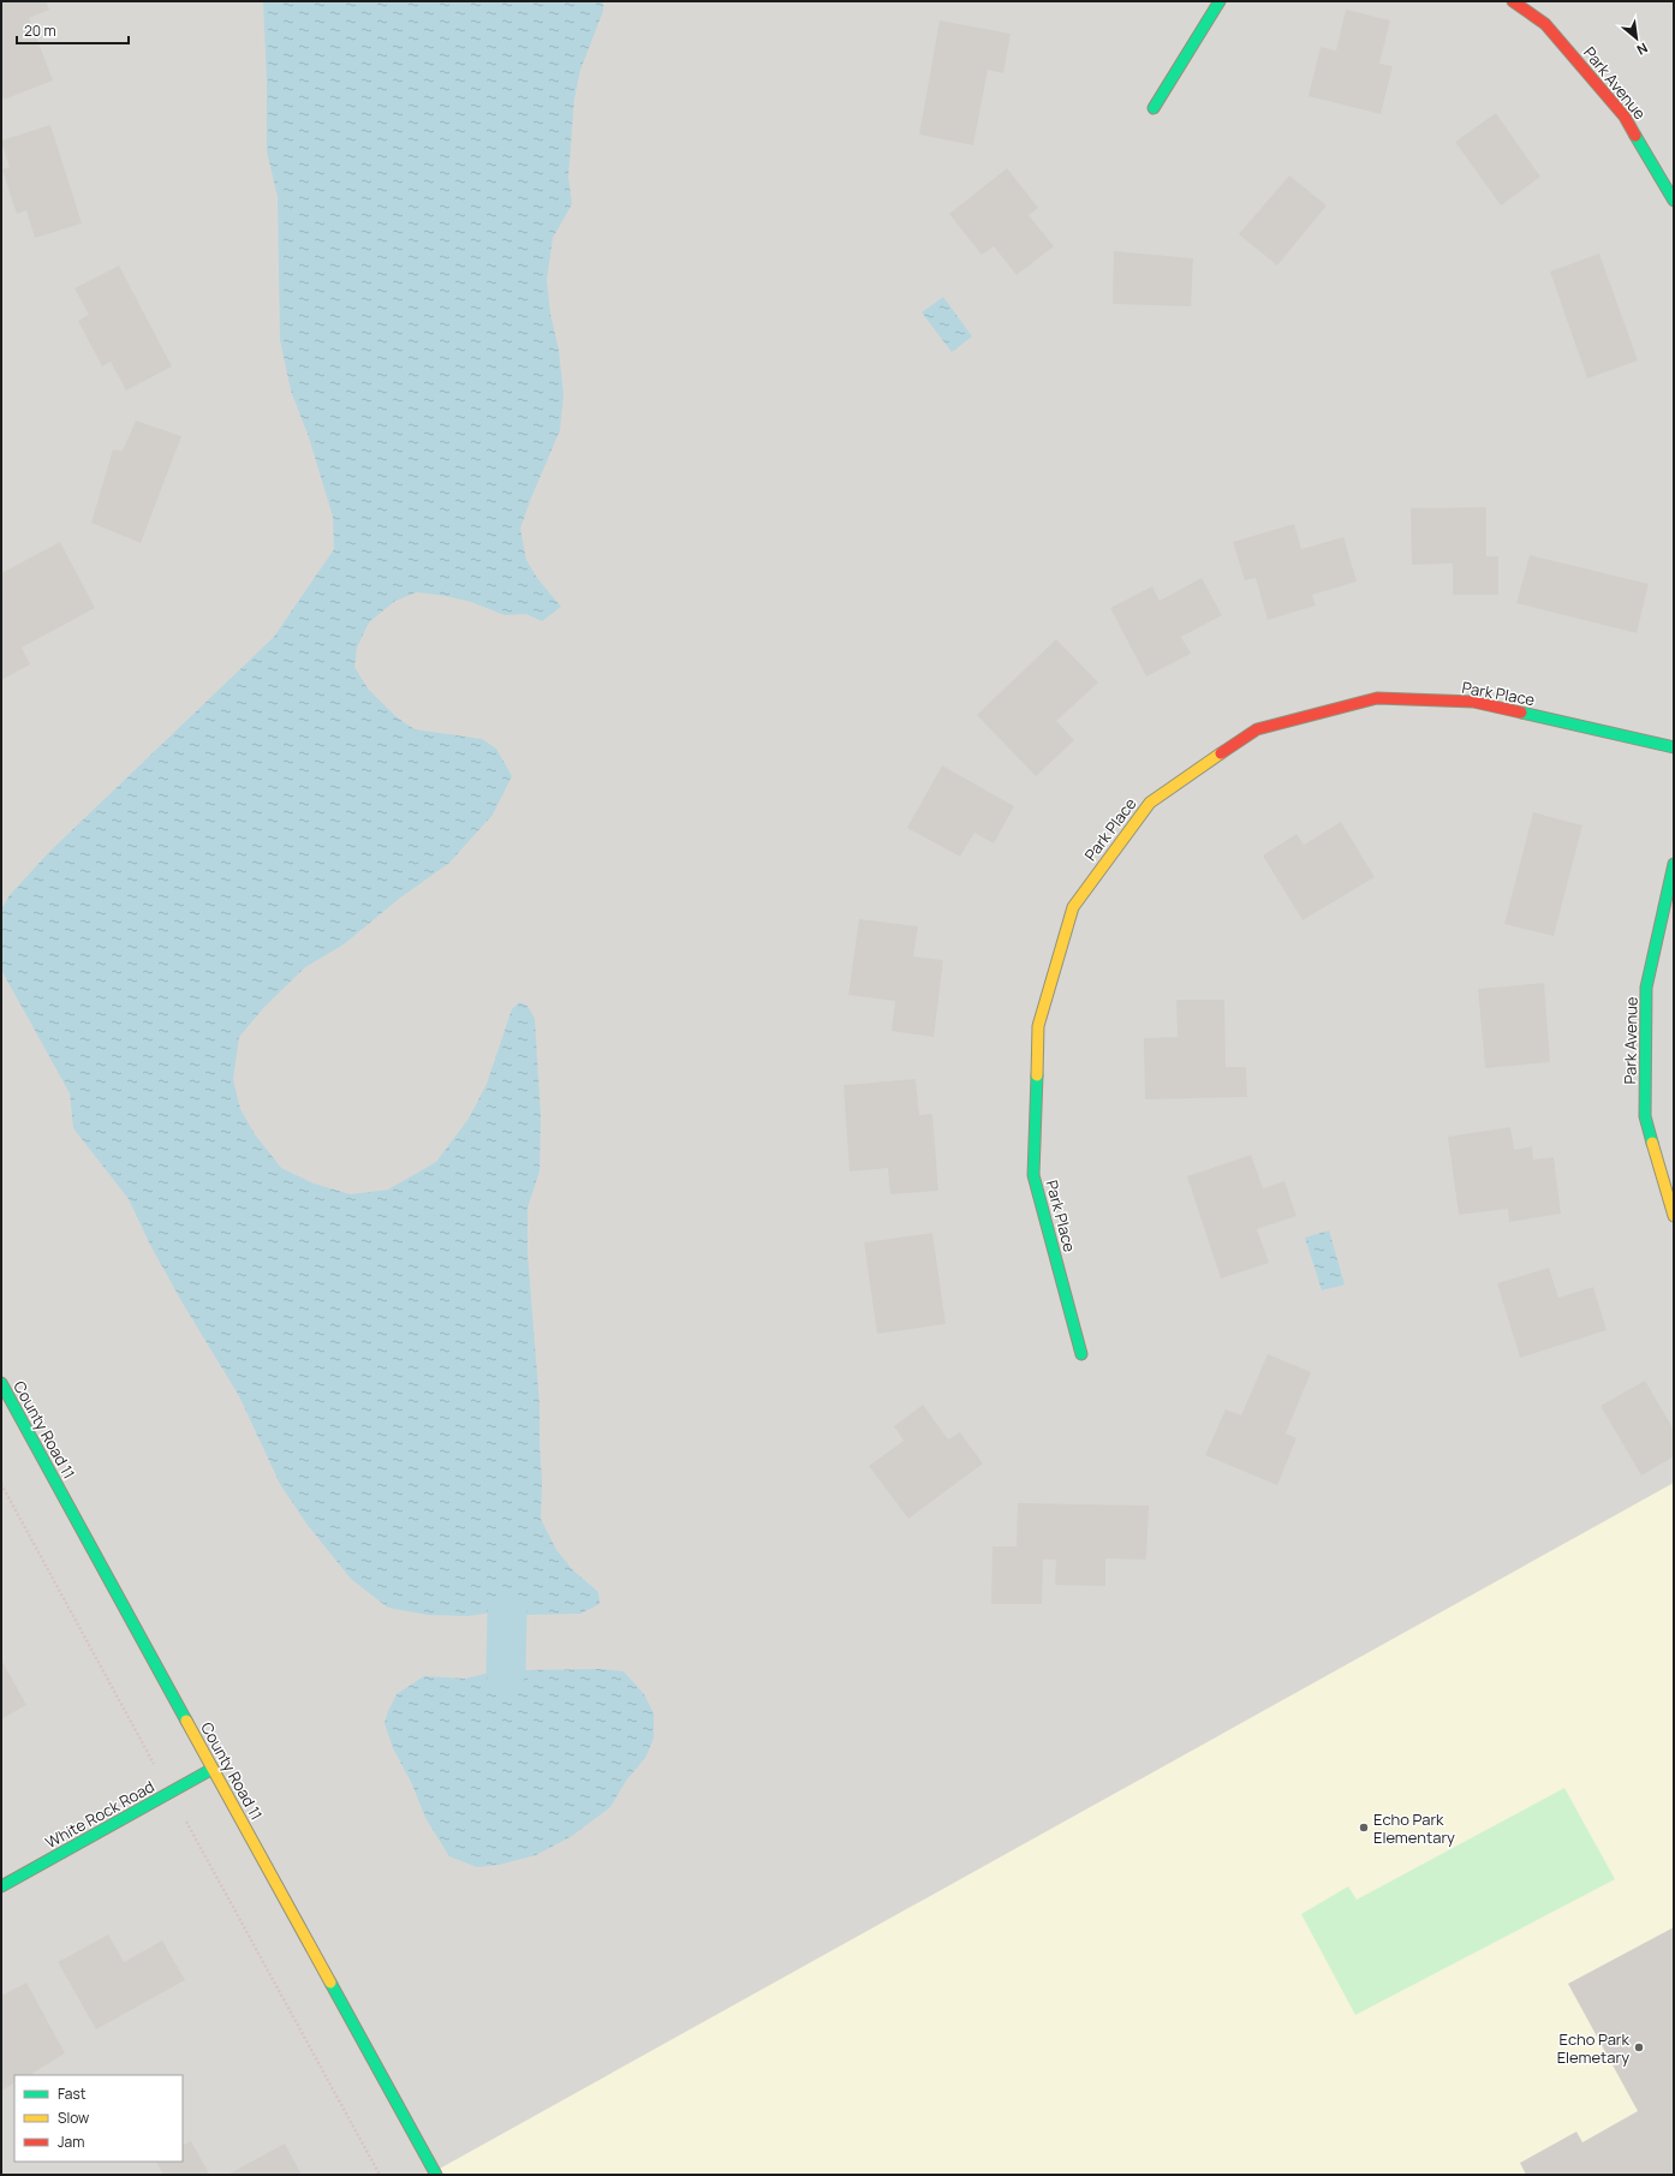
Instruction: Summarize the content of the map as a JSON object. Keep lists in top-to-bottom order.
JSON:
{
  "streets": {
    "street": [
      "Park Avenue",
      "Park Place",
      "County Road 11",
      "White Rock Road"
    ]
  },
  "crossings": [
    ["County Road 11", "White Rock Road"]
  ],
  "places": ["Echo Park Elementary", "Echo Park Elemetary"],
  "legend": ["Fast", "Slow", "Jam"],
  "scale_bar": "20 m",
  "north": "bottom right"
}
